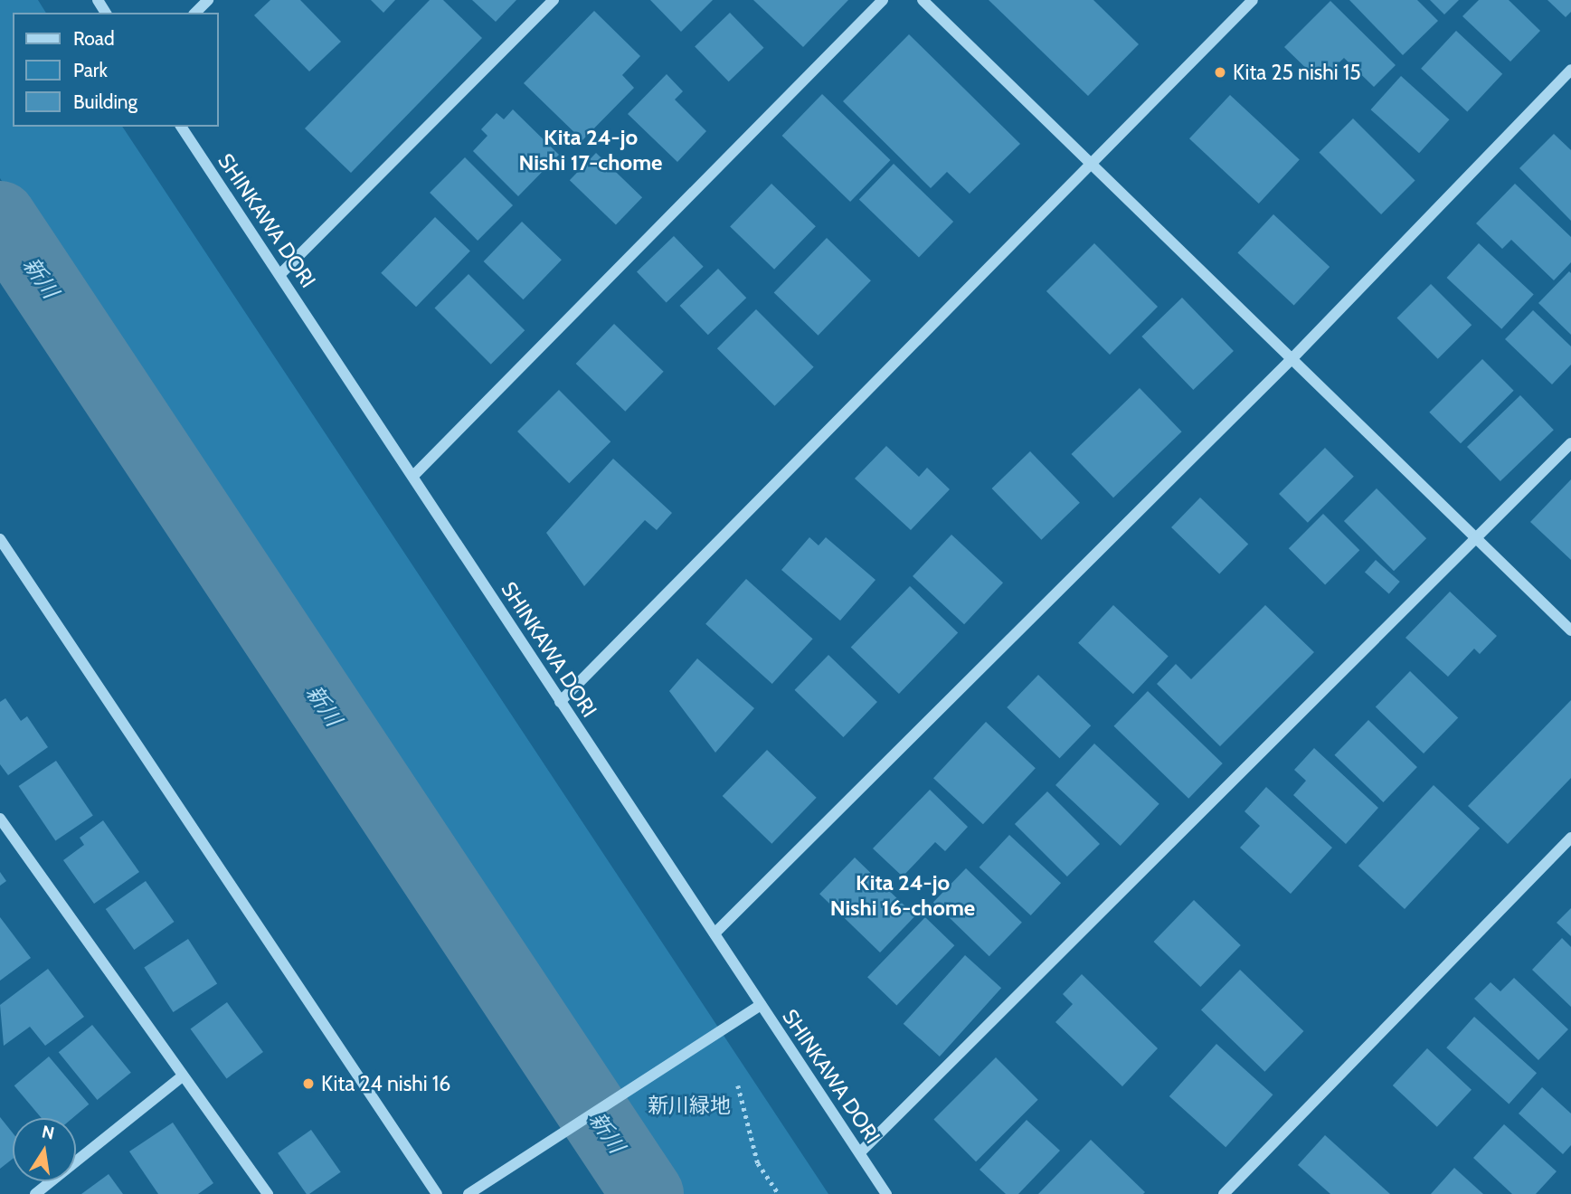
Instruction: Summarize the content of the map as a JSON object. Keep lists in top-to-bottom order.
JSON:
{
  "streets": {
    "street": ["SHINKAWA DORI"]
  },
  "districts": ["Kita 24-jo Nishi 17-chome", "Kita 24-jo Nishi 16-chome"],
  "water": ["新川"],
  "parks": ["新川緑地"],
  "places": ["Kita 25 nishi 15", "Kita 24 nishi 16"],
  "legend": ["Road", "Park", "Building"],
  "north": "top"
}
